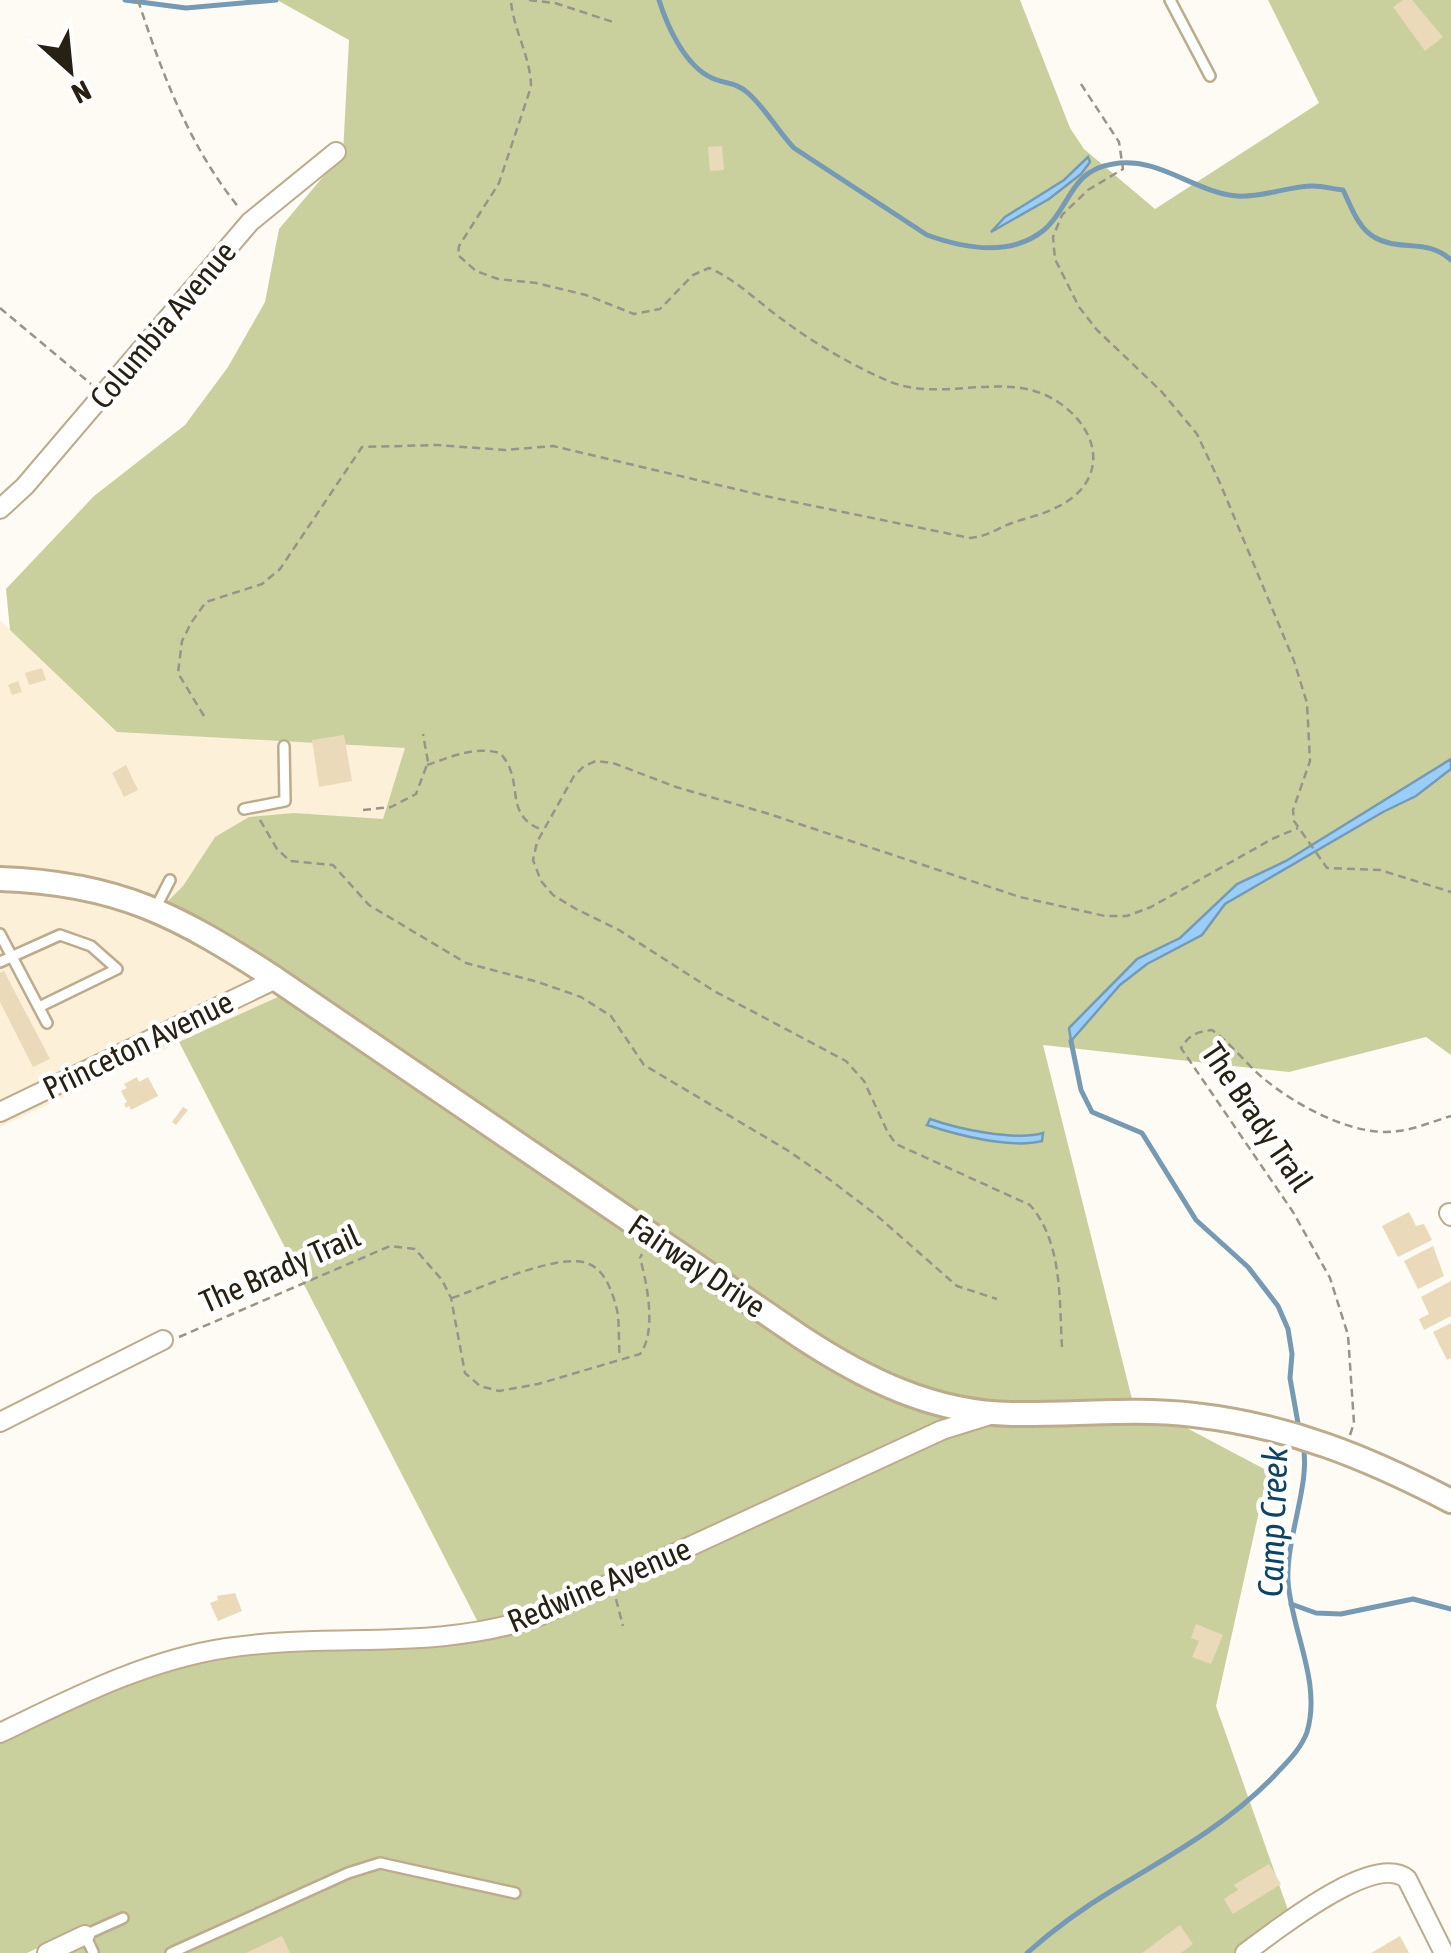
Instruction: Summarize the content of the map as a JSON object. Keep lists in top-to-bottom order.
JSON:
{
  "streets": {
    "street": [
      "Columbia Avenue",
      "Princeton Avenue",
      "Fairway Drive",
      "Redwine Avenue"
    ],
    "path": ["The Brady Trail"]
  },
  "crossings": [
    ["Princeton Avenue", "Fairway Drive"],
    ["The Brady Trail", "Fairway Drive"],
    ["Fairway Drive", "Redwine Avenue"]
  ],
  "water": ["Camp Creek"],
  "north": "bottom right"
}
